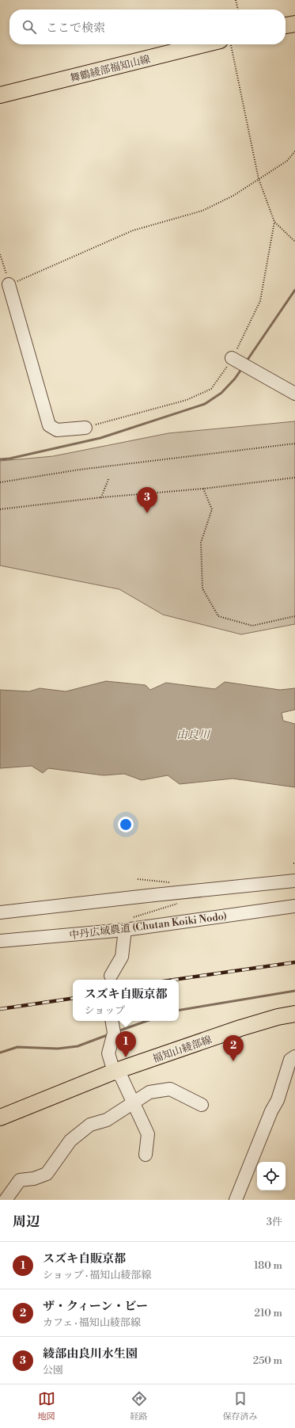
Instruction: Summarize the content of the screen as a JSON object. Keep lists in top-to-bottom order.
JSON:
{
  "streets": {
    "main road": ["舞鶴綾部福知山線", "福知山綾部線"],
    "street": ["中丹広域農道 (Chutan Koiki Nodo)"]
  },
  "water": ["由良川"],
  "page": {
    "search": "ここで検索",
    "pins": ["3", "1", "2"],
    "popup": ["スズキ自販京都", "ショップ"],
    "heading": ["周辺", "3件"],
    "list": [
      {
        "mark": "1",
        "name": "スズキ自販京都",
        "note": "ショップ · 福知山綾部線",
        "value": "180 m"
      },
      {
        "mark": "2",
        "name": "ザ・クィーン・ビー",
        "note": "カフェ · 福知山綾部線",
        "value": "210 m"
      },
      {
        "mark": "3",
        "name": "綾部由良川水生園",
        "note": "公園",
        "value": "250 m"
      }
    ],
    "nav": ["地図", "経路", "保存済み"]
  }
}
